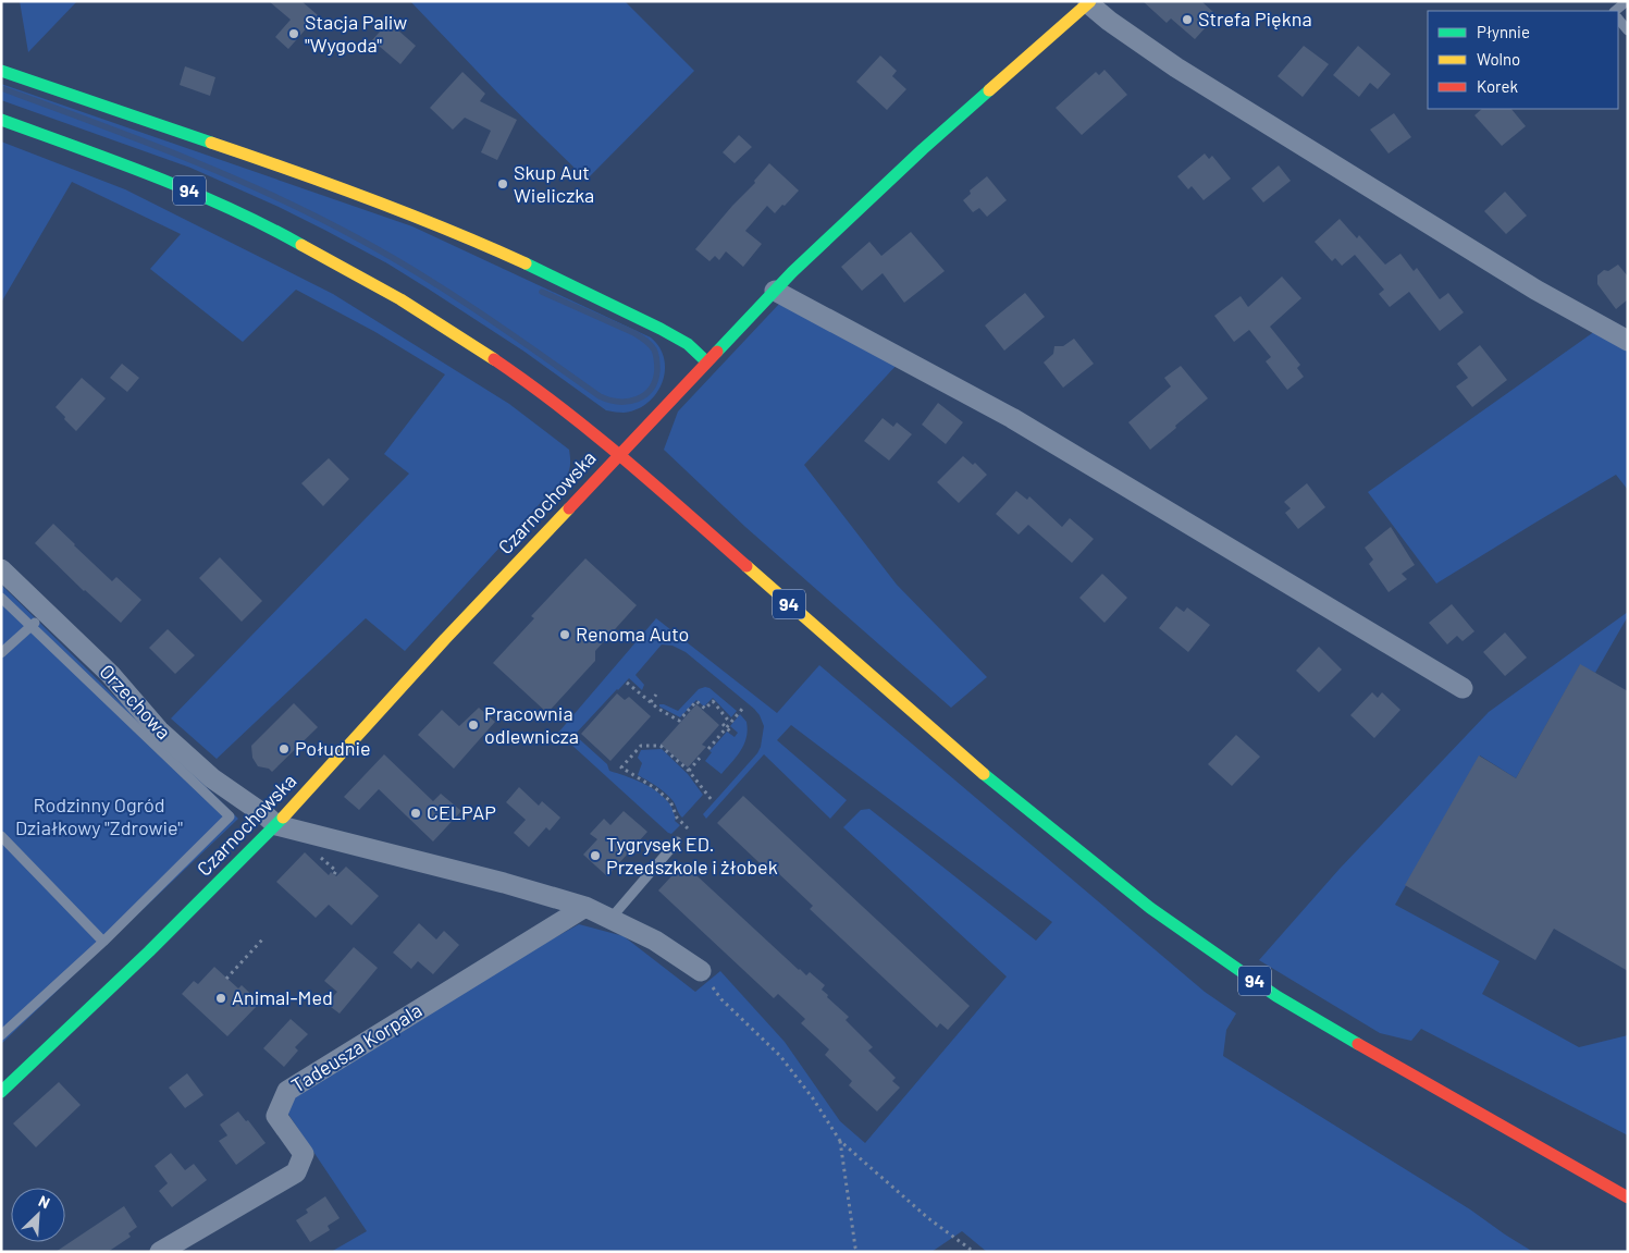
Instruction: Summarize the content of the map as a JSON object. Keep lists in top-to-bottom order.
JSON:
{
  "streets": {
    "street": [
      "94",
      "Czarnochowska",
      "Orzechowa",
      "Tadeusza Korpala"
    ]
  },
  "crossings": [
    ["94", "Czarnochowska"],
    ["Czarnochowska", "Orzechowa"]
  ],
  "parks": ["Rodzinny Ogród Działkowy \"Zdrowie\""],
  "places": [
    "Strefa Piękna",
    "Stacja Paliw \"Wygoda\"",
    "Skup Aut Wieliczka",
    "Renoma Auto",
    "Pracownia odlewnicza",
    "Południe",
    "CELPAP",
    "Tygrysek ED. Przedszkole i żłobek",
    "Animal-Med"
  ],
  "legend": ["Płynnie", "Wolno", "Korek"],
  "north": "top right"
}
